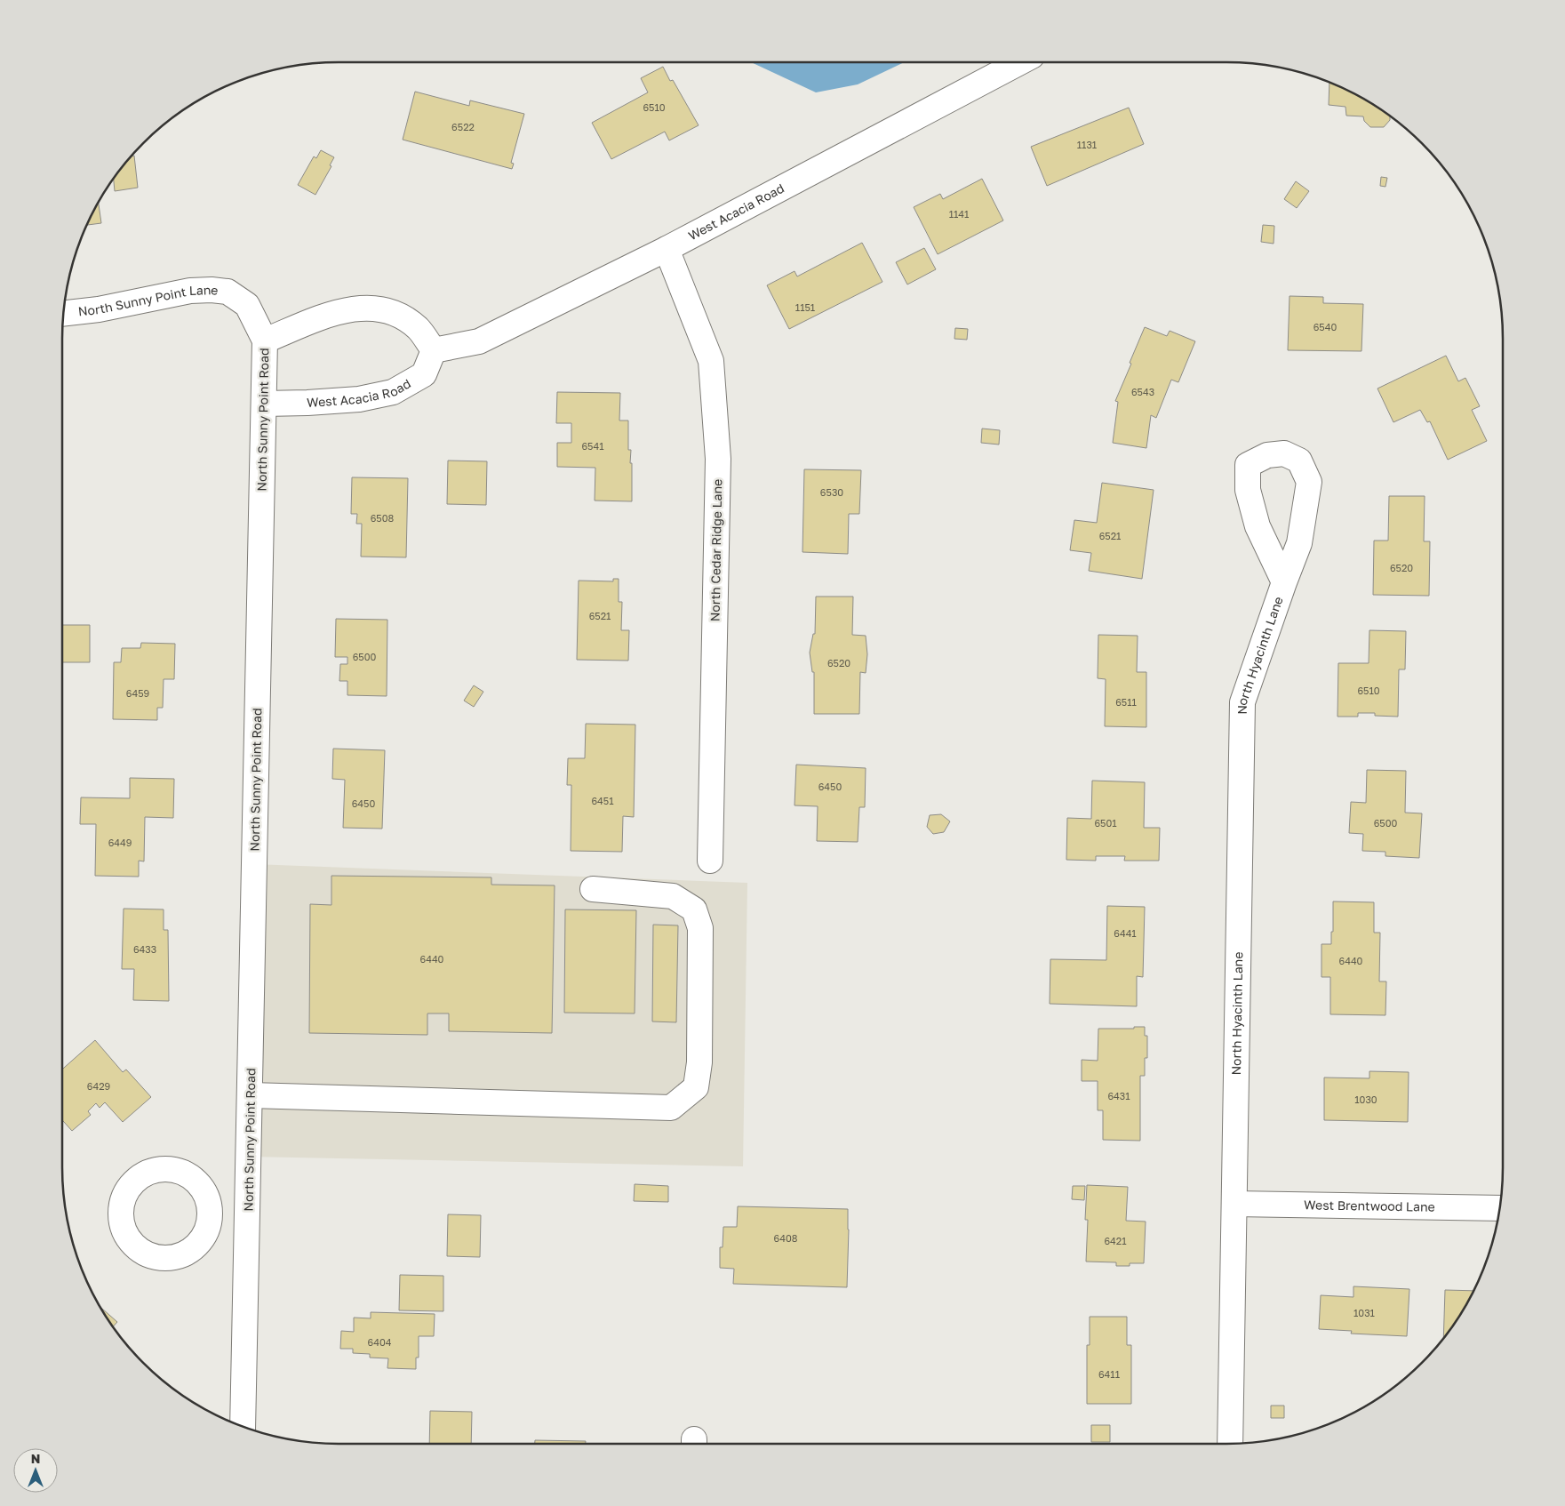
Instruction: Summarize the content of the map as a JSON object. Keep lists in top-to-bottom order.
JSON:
{
  "streets": {
    "street": [
      "West Acacia Road",
      "North Sunny Point Lane",
      "North Sunny Point Road",
      "North Cedar Ridge Lane",
      "North Hyacinth Lane",
      "West Brentwood Lane"
    ]
  },
  "crossings": [
    ["West Acacia Road", "North Sunny Point Road"],
    ["West Acacia Road", "North Cedar Ridge Lane"],
    ["North Sunny Point Lane", "North Sunny Point Road"],
    ["North Hyacinth Lane", "West Brentwood Lane"]
  ],
  "house_numbers": [
    "6510",
    "6522",
    "1131",
    "1141",
    "1151",
    "6540",
    "6543",
    "6541",
    "6530",
    "6508",
    "6521",
    "6520",
    "6521",
    "6500",
    "6520",
    "6510",
    "6459",
    "6511",
    "6450",
    "6451",
    "6450",
    "6501",
    "6500",
    "6449",
    "6441",
    "6433",
    "6440",
    "6440",
    "6429",
    "6431",
    "1030",
    "6408",
    "6421",
    "1031",
    "6404",
    "6411"
  ],
  "north": "top"
}
